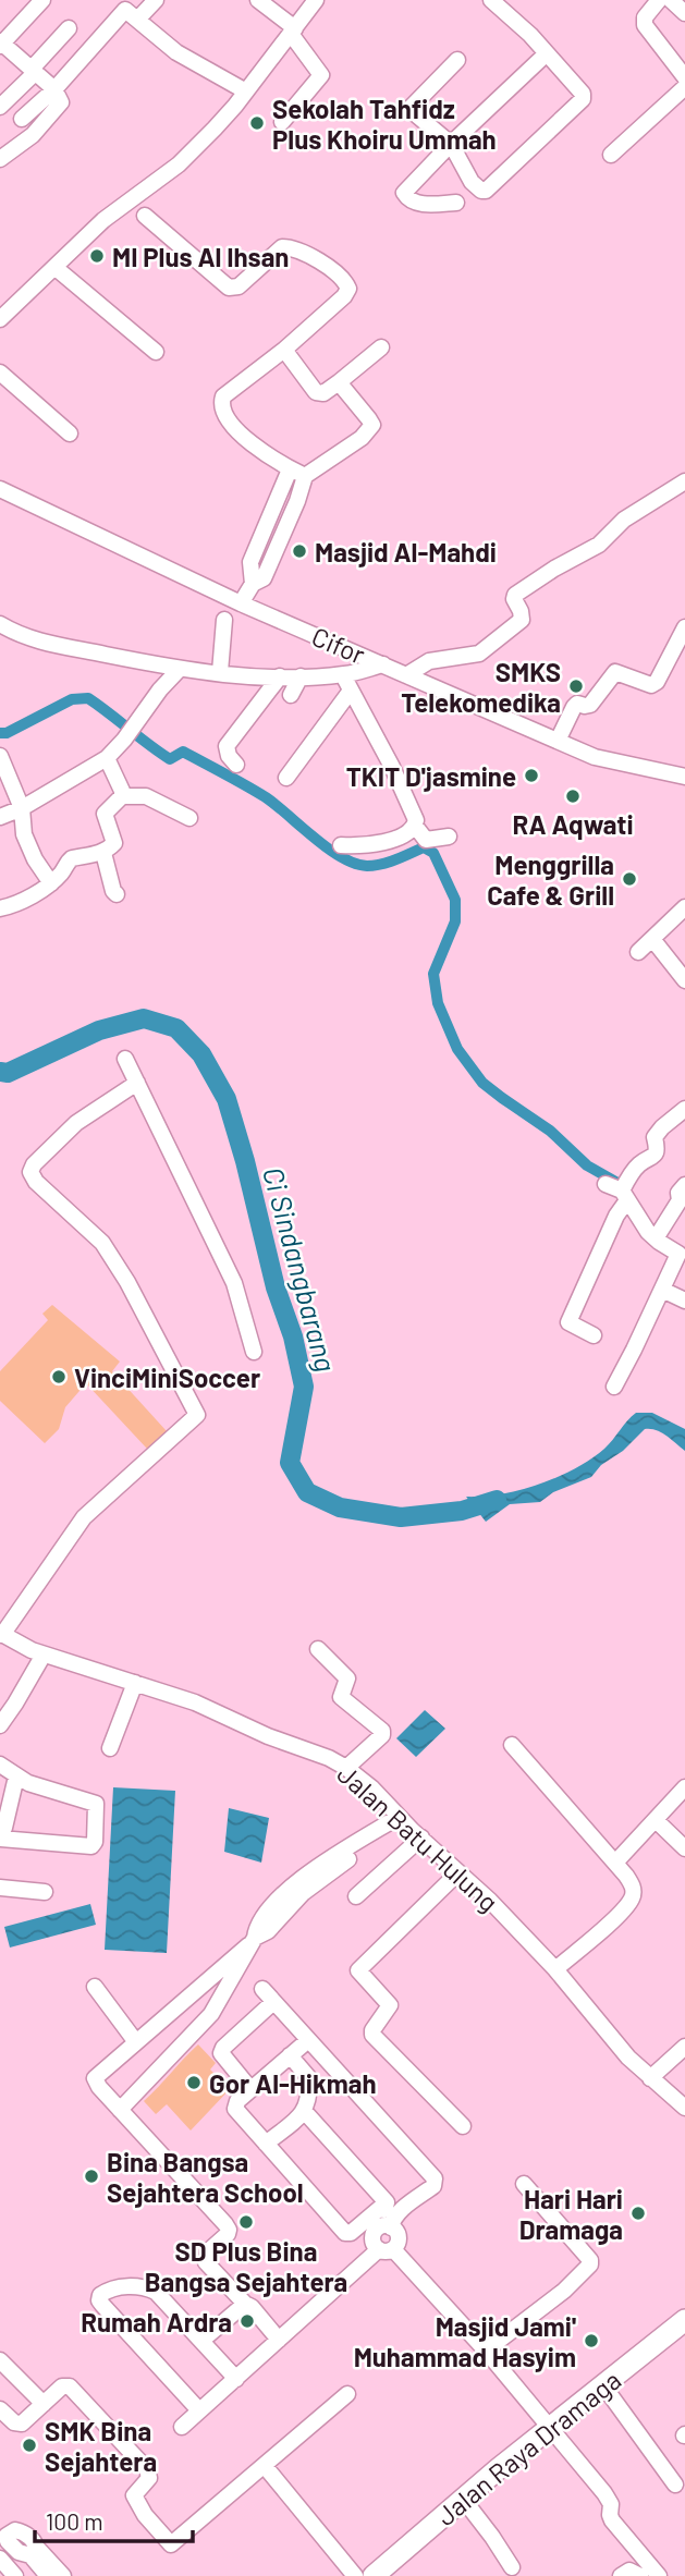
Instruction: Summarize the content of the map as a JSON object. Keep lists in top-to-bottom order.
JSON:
{
  "streets": {
    "highway": ["Jalan Raya Dramaga"],
    "street": ["Cifor", "Jalan Batu Hulung"]
  },
  "water": ["Ci Sindangbarang"],
  "places": [
    "Sekolah Tahfidz Plus Khoiru Ummah",
    "MI Plus Al Ihsan",
    "Masjid Al-Mahdi",
    "SMKS Telekomedika",
    "TKIT D'jasmine",
    "RA Aqwati",
    "Menggrilla Cafe & Grill",
    "VinciMiniSoccer",
    "Gor Al-Hikmah",
    "Bina Bangsa Sejahtera School",
    "Hari Hari Dramaga",
    "SD Plus Bina Bangsa Sejahtera",
    "Rumah Ardra",
    "Masjid Jami' Muhammad Hasyim",
    "SMK Bina Sejahtera"
  ],
  "scale_bar": "100 m"
}
